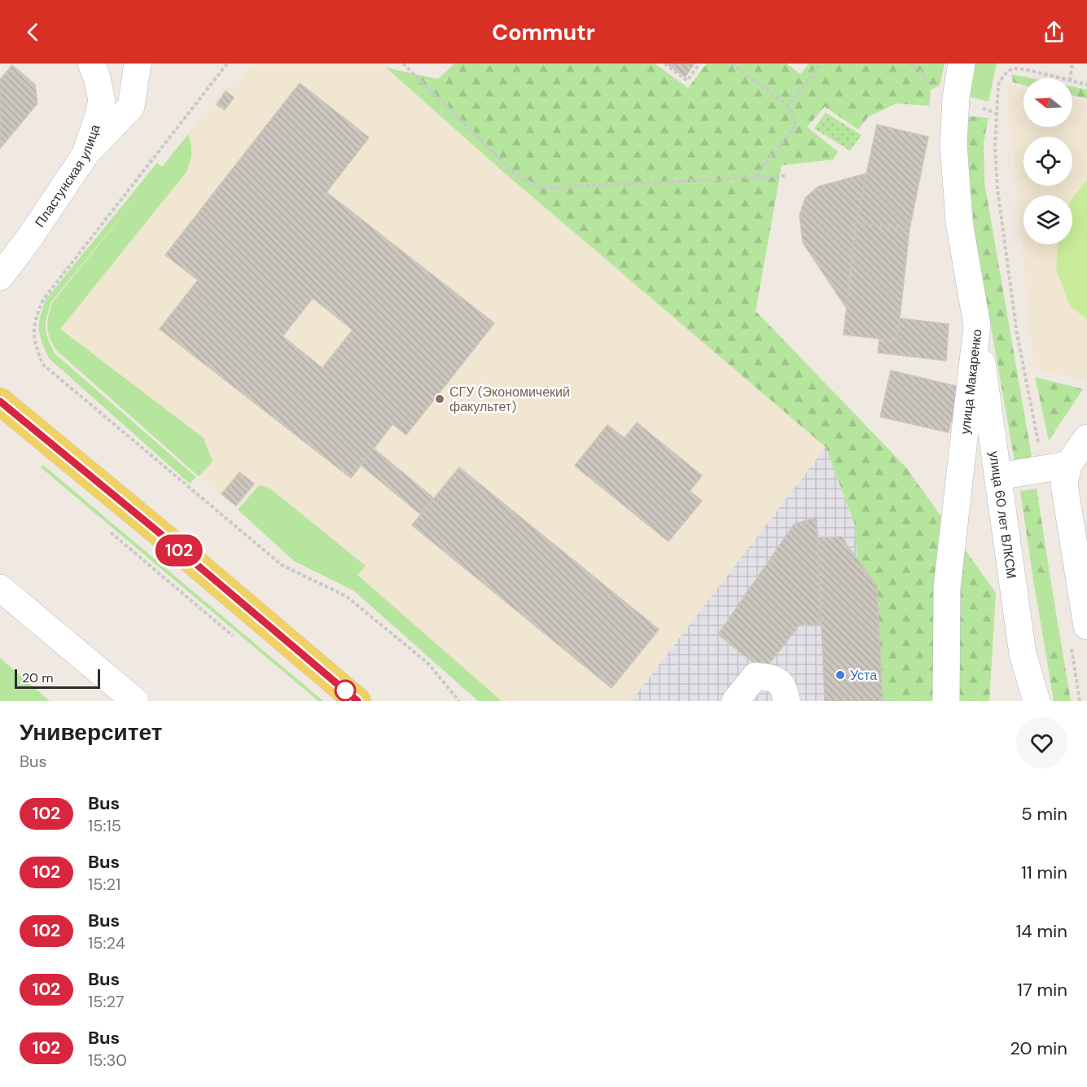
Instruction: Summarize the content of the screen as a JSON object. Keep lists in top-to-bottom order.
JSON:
{
  "streets": {
    "street": ["Пластунская улица", "улица Макаренко", "улица 60 лет ВЛКСМ"]
  },
  "crossings": [
    ["улица Макаренко", "улица 60 лет ВЛКСМ"]
  ],
  "places": ["СГУ (Экономичекий факультет)", "Уста"],
  "lines": ["bus line 102"],
  "scale_bar": "20 m",
  "north": "left",
  "page": {
    "header": "Commutr",
    "on_map": "102",
    "scale": "20 m",
    "heading": ["Университет", "Bus"],
    "list": [
      {
        "mark": "102",
        "name": "Bus",
        "note": "15:15",
        "value": "5 min"
      },
      {
        "mark": "102",
        "name": "Bus",
        "note": "15:21",
        "value": "11 min"
      },
      {
        "mark": "102",
        "name": "Bus",
        "note": "15:24",
        "value": "14 min"
      },
      {
        "mark": "102",
        "name": "Bus",
        "note": "15:27",
        "value": "17 min"
      },
      {
        "mark": "102",
        "name": "Bus",
        "note": "15:30",
        "value": "20 min"
      }
    ]
  }
}
